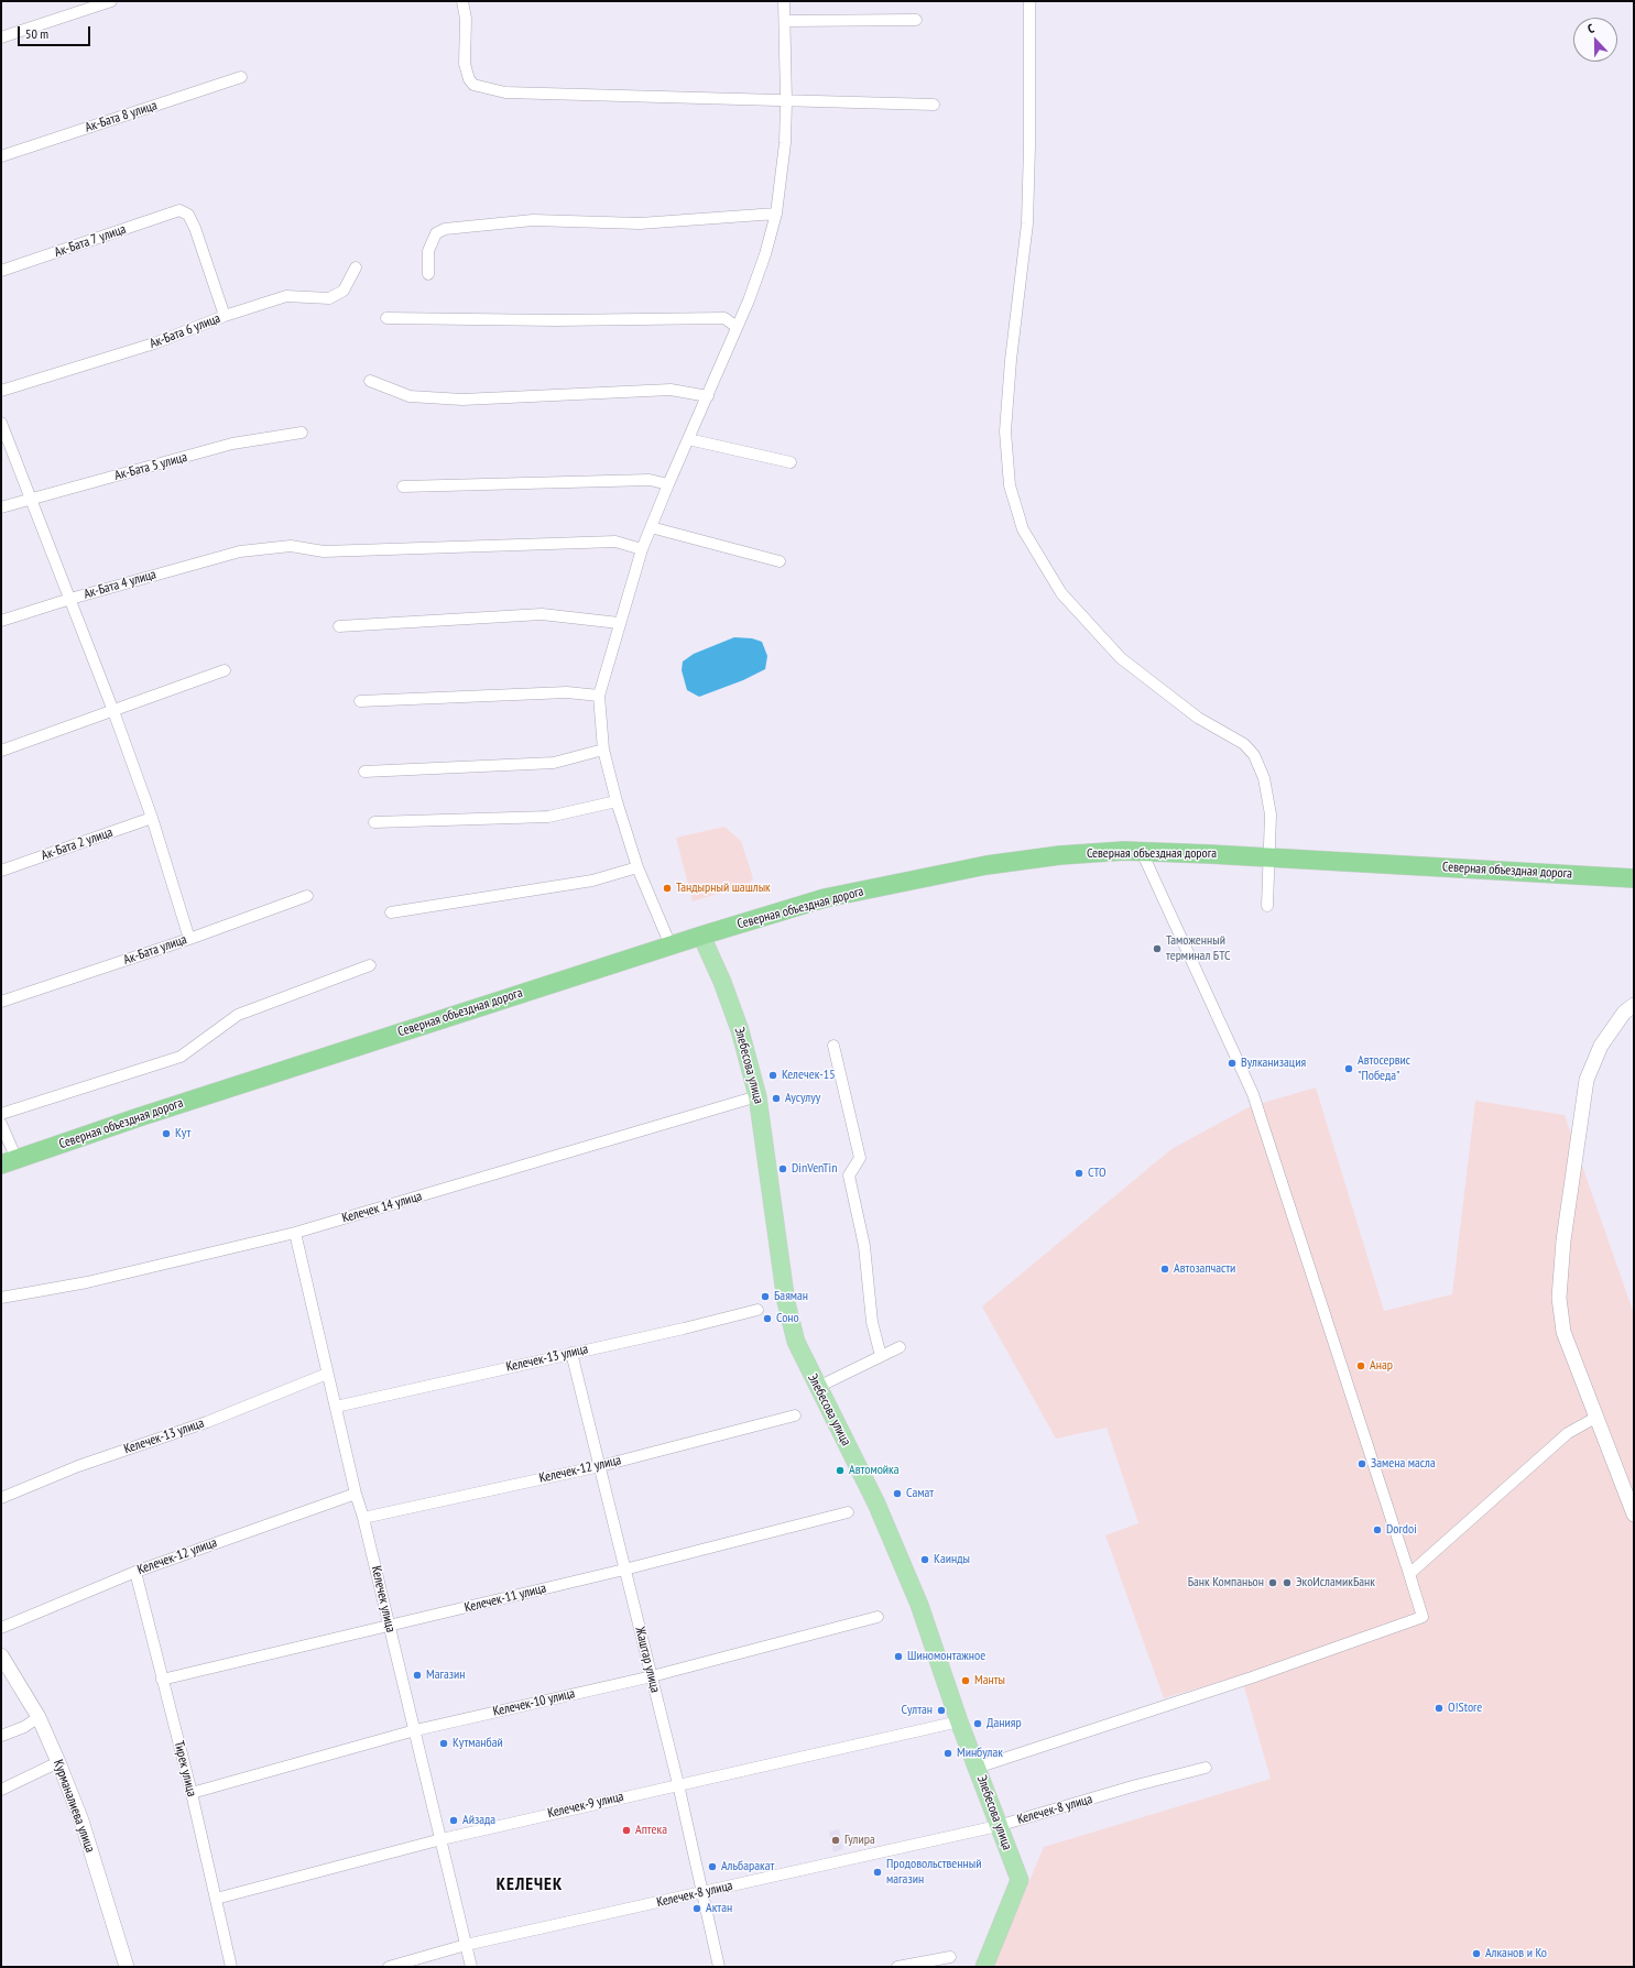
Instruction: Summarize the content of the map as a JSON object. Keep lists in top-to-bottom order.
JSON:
{
  "streets": {
    "highway": ["Северная объездная дорога"],
    "main road": ["Элебесова улица"],
    "street": [
      "Ак-Бата 8 улица",
      "Ак-Бата 7 улица",
      "Ак-Бата 6 улица",
      "Ак-Бата 5 улица",
      "Ак-Бата 4 улица",
      "Ак-Бата 2 улица",
      "Ак-Бата улица",
      "Келечек 14 улица",
      "Келечек-13 улица",
      "Келечек-12 улица",
      "Келечек-11 улица",
      "Келечек улица",
      "Жаштар улица",
      "Келечек-10 улица",
      "Тирек улица",
      "Келечек-9 улица",
      "Курманалиева улица",
      "Келечек-8 улица"
    ]
  },
  "crossings": [
    ["Ак-Бата 7 улица", "Ак-Бата 6 улица"],
    ["Северная объездная дорога", "Элебесова улица"],
    ["Элебесова улица", "Келечек 14 улица"],
    ["Элебесова улица", "Келечек-9 улица"],
    ["Элебесова улица", "Келечек-8 улица"],
    ["Келечек 14 улица", "Келечек улица"],
    ["Келечек-13 улица", "Келечек улица"],
    ["Келечек-13 улица", "Жаштар улица"],
    ["Келечек-12 улица", "Келечек улица"],
    ["Келечек-12 улица", "Жаштар улица"],
    ["Келечек-12 улица", "Тирек улица"],
    ["Келечек-11 улица", "Келечек улица"],
    ["Келечек-11 улица", "Жаштар улица"],
    ["Келечек-11 улица", "Тирек улица"],
    ["Келечек улица", "Келечек-10 улица"],
    ["Келечек улица", "Келечек-9 улица"],
    ["Келечек улица", "Келечек-8 улица"],
    ["Жаштар улица", "Келечек-10 улица"],
    ["Жаштар улица", "Келечек-9 улица"],
    ["Жаштар улица", "Келечек-8 улица"],
    ["Келечек-10 улица", "Тирек улица"],
    ["Тирек улица", "Келечек-9 улица"]
  ],
  "districts": ["КЕЛЕЧЕК"],
  "places": [
    "Тандырный шашлык",
    "Таможенный терминал БТС",
    "Вулканизация",
    "Автосервис \"Победа\"",
    "Келечек-15",
    "Аусулуу",
    "Кут",
    "DinVenTin",
    "СТО",
    "Автозапчасти",
    "Баяман",
    "Соно",
    "Анар",
    "Замена масла",
    "Автомойка",
    "Самат",
    "Dordoi",
    "Каинды",
    "Банк Компаньон",
    "ЭкоИсламикБанк",
    "Шиномонтажное",
    "Магазин",
    "Манты",
    "O!Store",
    "Султан",
    "Данияр",
    "Кутманбай",
    "Минбулак",
    "Айзада",
    "Аптека",
    "Гулира",
    "Альбаракат",
    "Продовольственный магазин",
    "Актан",
    "Алканов и Ко"
  ],
  "scale_bar": "50 m",
  "north": "top"
}
